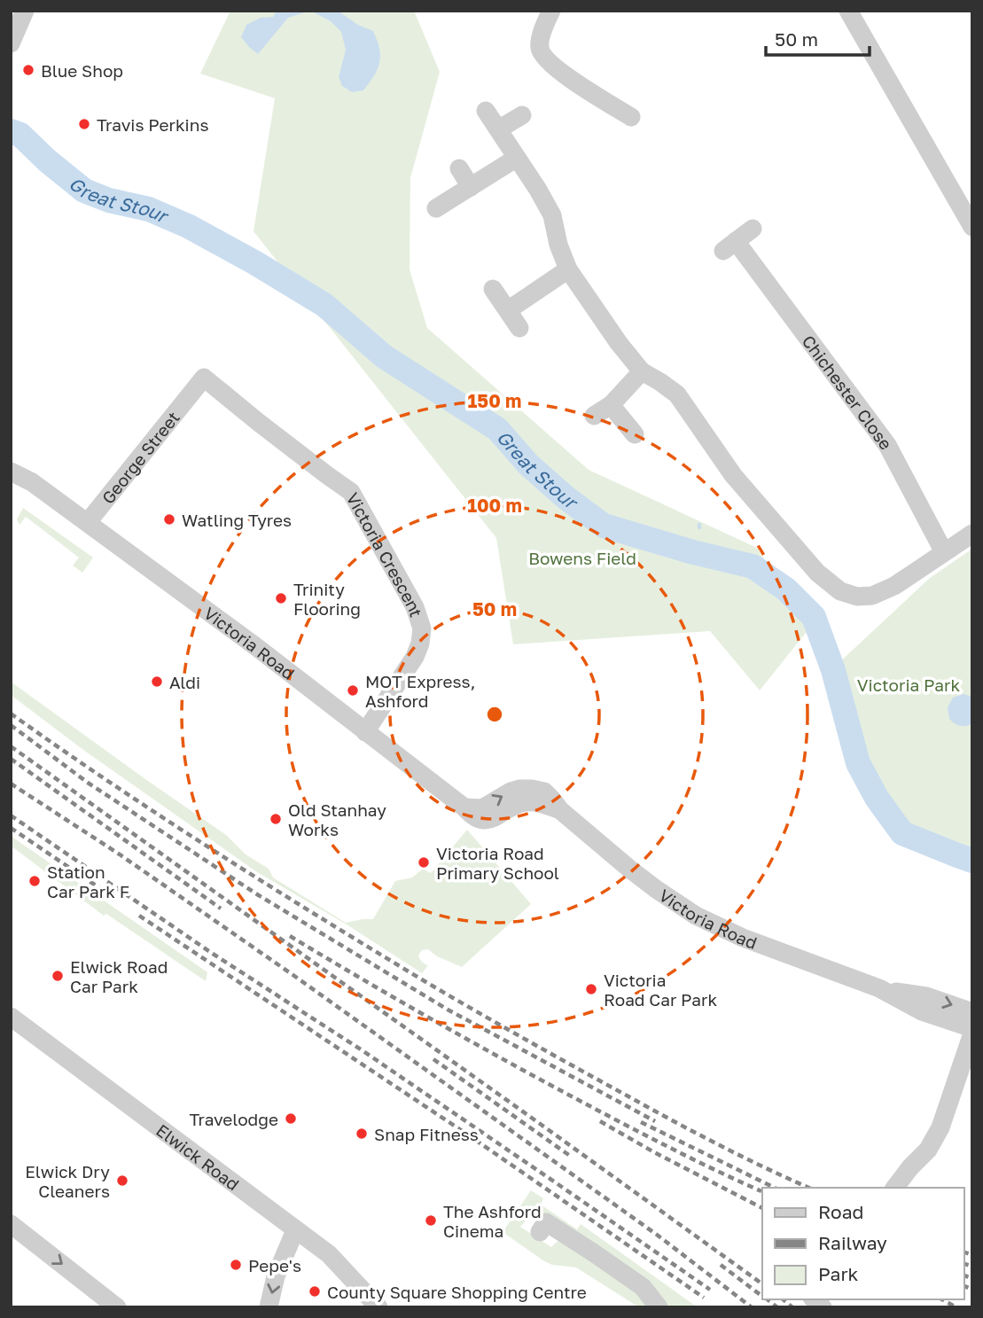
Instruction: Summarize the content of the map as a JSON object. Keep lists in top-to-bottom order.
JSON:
{
  "streets": {
    "street": [
      "Chichester Close",
      "George Street",
      "Victoria Crescent",
      "Victoria Road",
      "Elwick Road"
    ]
  },
  "crossings": [
    ["George Street", "Victoria Crescent"],
    ["George Street", "Victoria Road"],
    ["Victoria Crescent", "Victoria Road"]
  ],
  "water": ["Great Stour"],
  "parks": ["Bowens Field", "Victoria Park"],
  "places": [
    "Blue Shop",
    "Travis Perkins",
    "Watling Tyres",
    "Trinity Flooring",
    "Aldi",
    "MOT Express, Ashford",
    "Old Stanhay Works",
    "Victoria Road Primary School",
    "Station Car Park F",
    "Elwick Road Car Park",
    "Victoria Road Car Park",
    "Travelodge",
    "Snap Fitness",
    "Elwick Dry Cleaners",
    "The Ashford Cinema",
    "Pepe's",
    "County Square Shopping Centre"
  ],
  "legend": ["Road", "Railway", "Park"],
  "scale_bar": "50 m",
  "rings": ["150 m", "100 m", "50 m"]
}
